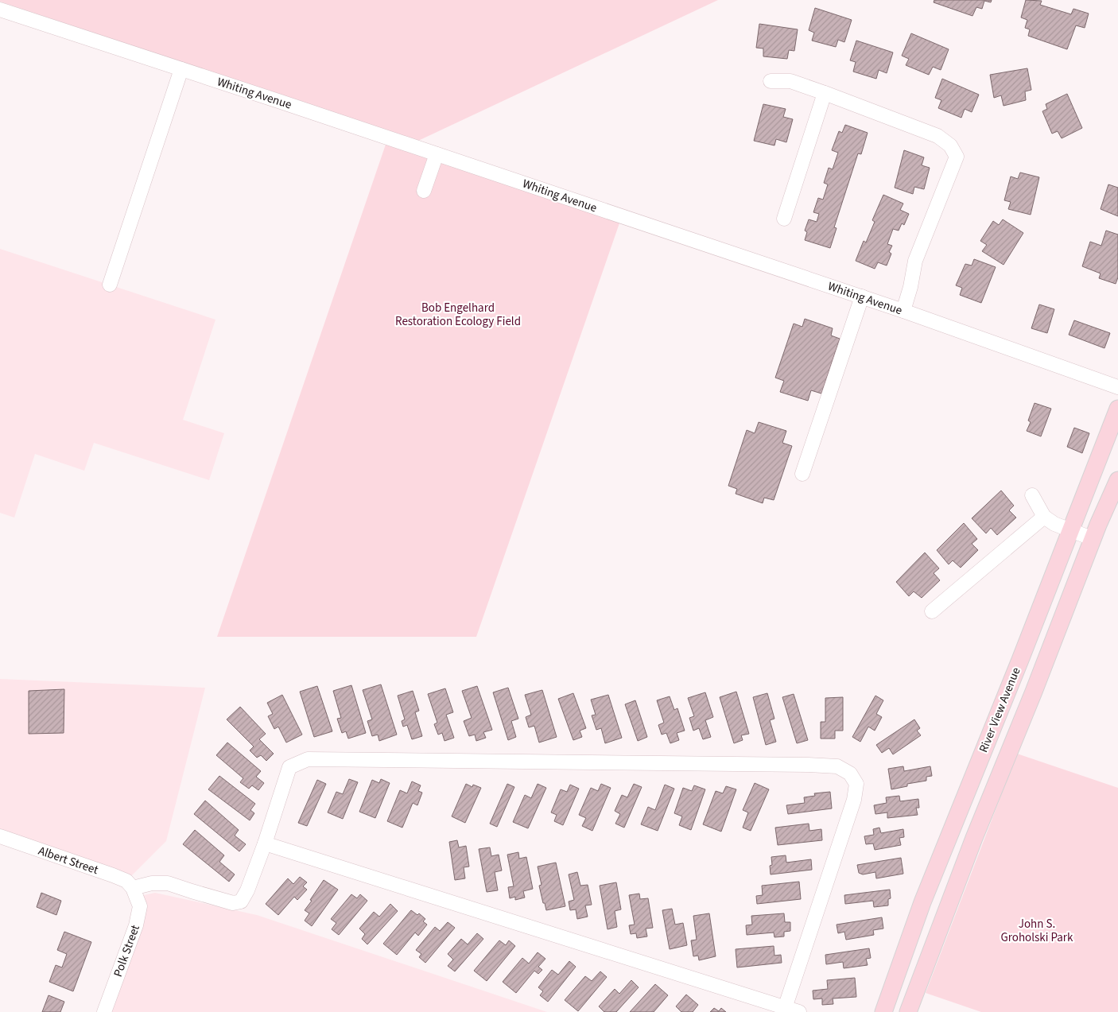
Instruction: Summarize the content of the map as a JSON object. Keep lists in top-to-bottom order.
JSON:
{
  "streets": {
    "main road": ["River View Avenue"],
    "street": ["Whiting Avenue", "Albert Street", "Polk Street"]
  },
  "crossings": [
    ["Albert Street", "Polk Street"]
  ],
  "parks": ["Bob Engelhard Restoration Ecology Field", "John S. Groholski Park"]
}
